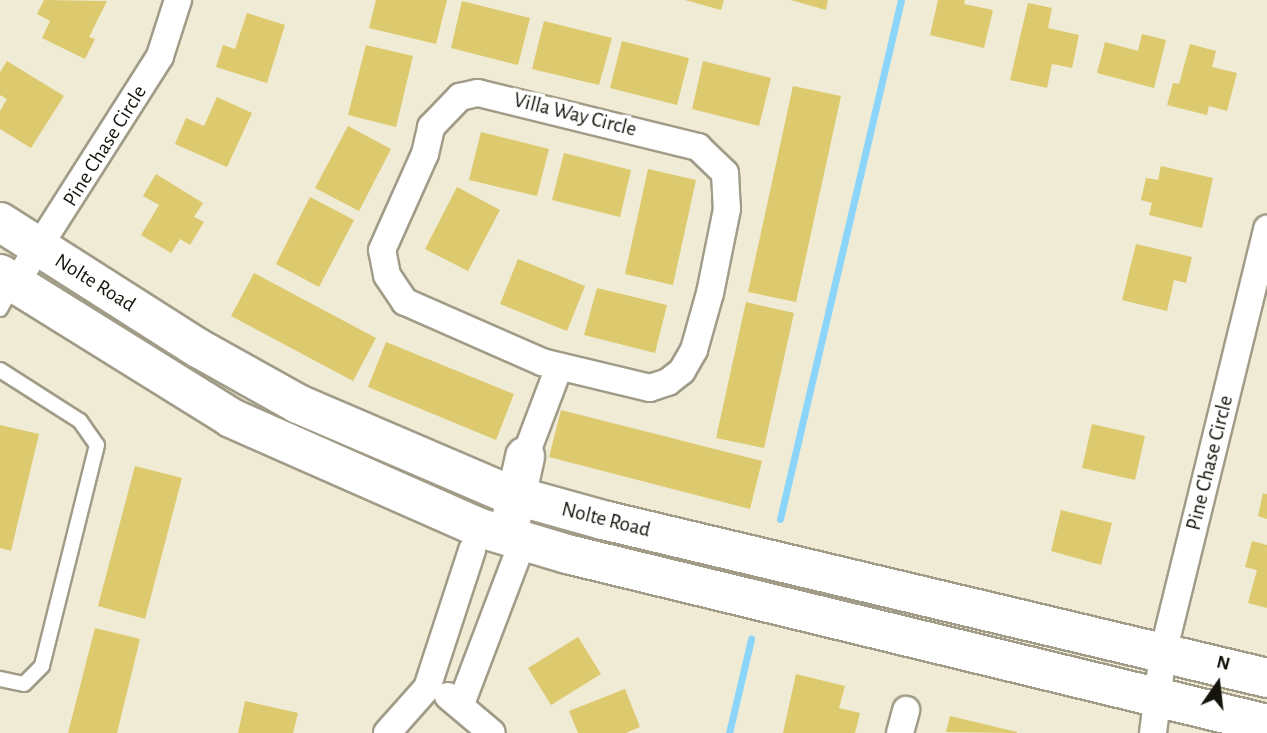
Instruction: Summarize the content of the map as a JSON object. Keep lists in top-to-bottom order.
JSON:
{
  "streets": {
    "street": ["Villa Way Circle", "Pine Chase Circle", "Nolte Road"]
  },
  "crossings": [
    ["Pine Chase Circle", "Nolte Road"]
  ],
  "north": "top"
}
